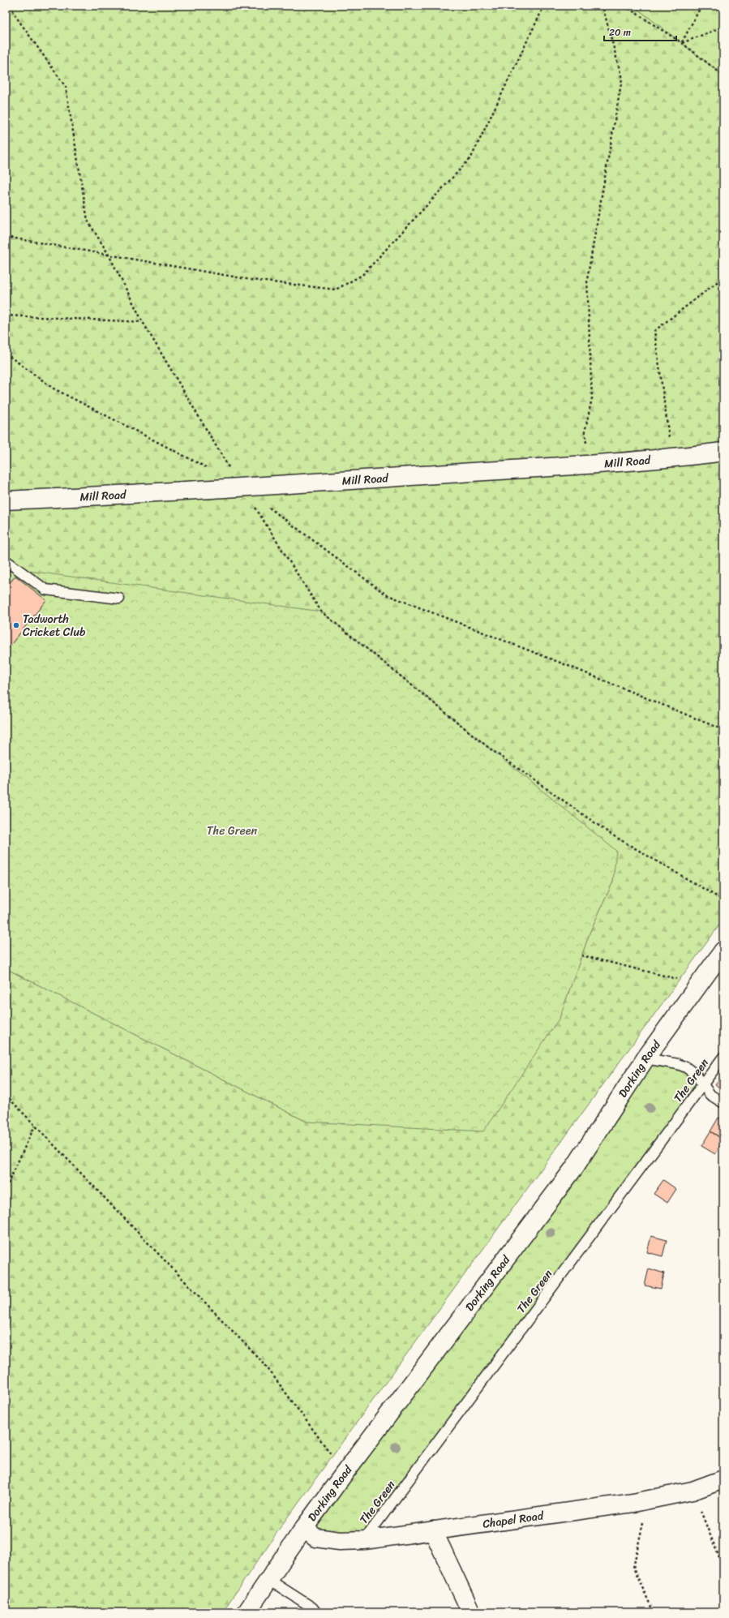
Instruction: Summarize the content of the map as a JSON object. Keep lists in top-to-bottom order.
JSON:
{
  "streets": {
    "main road": ["Mill Road", "Dorking Road", "Chapel Road"],
    "lane": ["The Green"]
  },
  "crossings": [
    ["Dorking Road", "Chapel Road"],
    ["The Green", "Chapel Road"]
  ],
  "parks": ["The Green"],
  "places": ["Tadworth Cricket Club"],
  "scale_bar": "20 m"
}
